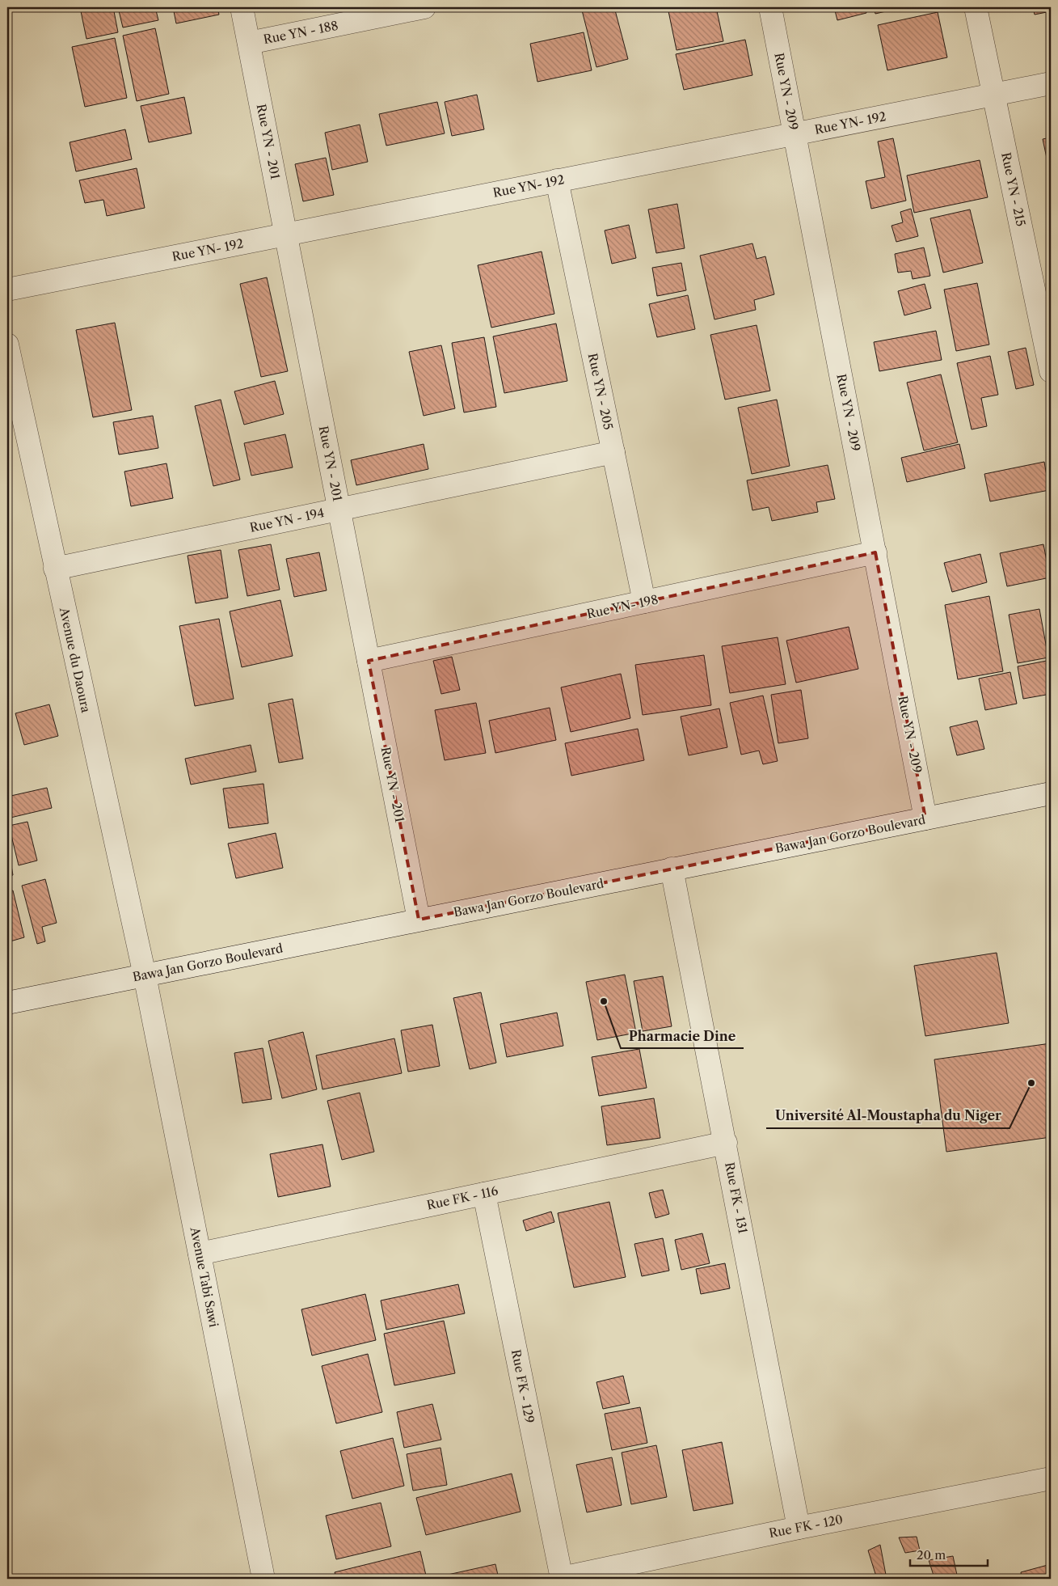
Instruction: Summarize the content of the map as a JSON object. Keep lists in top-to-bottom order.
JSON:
{
  "streets": {
    "street": [
      "Rue YN - 188",
      "Rue YN - 209",
      "Rue YN- 192",
      "Rue YN - 201",
      "Rue YN - 215",
      "Rue YN - 205",
      "Rue YN - 194",
      "Rue YN- 198",
      "Avenue du Daoura",
      "Bawa Jan Gorzo Boulevard",
      "Rue FK - 116",
      "Rue FK - 131",
      "Avenue Tabi Sawi",
      "Rue FK - 129",
      "Rue FK - 120"
    ]
  },
  "crossings": [
    ["Rue YN - 188", "Rue YN - 201"],
    ["Rue YN - 209", "Rue YN- 192"],
    ["Rue YN - 209", "Rue YN- 198"],
    ["Rue YN - 209", "Bawa Jan Gorzo Boulevard"],
    ["Rue YN- 192", "Rue YN - 201"],
    ["Rue YN- 192", "Rue YN - 215"],
    ["Rue YN- 192", "Rue YN - 205"],
    ["Rue YN - 201", "Rue YN - 194"],
    ["Rue YN - 201", "Rue YN- 198"],
    ["Rue YN - 201", "Bawa Jan Gorzo Boulevard"],
    ["Rue YN - 205", "Rue YN - 194"],
    ["Rue YN - 205", "Rue YN- 198"],
    ["Rue YN - 194", "Avenue du Daoura"],
    ["Avenue du Daoura", "Bawa Jan Gorzo Boulevard"],
    ["Avenue du Daoura", "Avenue Tabi Sawi"],
    ["Bawa Jan Gorzo Boulevard", "Rue FK - 131"],
    ["Bawa Jan Gorzo Boulevard", "Avenue Tabi Sawi"],
    ["Rue FK - 116", "Rue FK - 131"],
    ["Rue FK - 116", "Avenue Tabi Sawi"],
    ["Rue FK - 116", "Rue FK - 129"],
    ["Rue FK - 131", "Rue FK - 120"],
    ["Rue FK - 129", "Rue FK - 120"]
  ],
  "places": ["Pharmacie Dine", "Université Al-Moustapha du Niger"],
  "scale_bar": "20 m"
}
